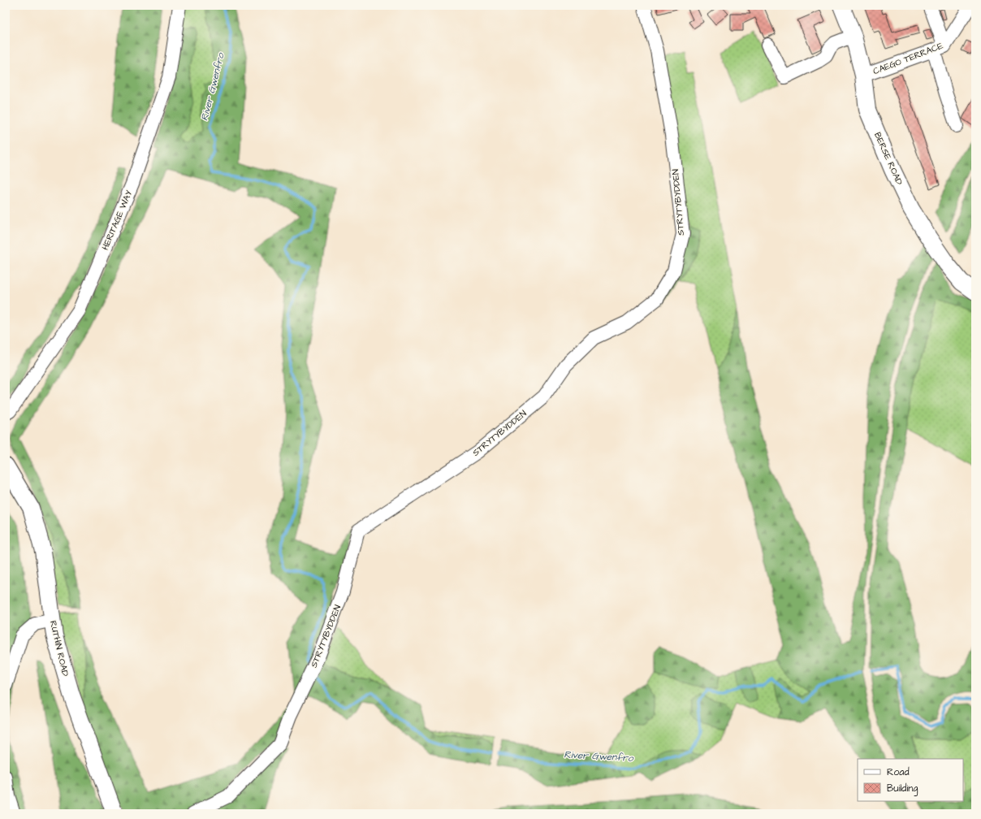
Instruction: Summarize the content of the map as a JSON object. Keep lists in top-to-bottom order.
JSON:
{
  "streets": {
    "main road": ["BERSE ROAD", "RUTHIN ROAD"],
    "street": ["CAEGO TERRACE", "STRYTYBYDDEN", "HERITAGE WAY"]
  },
  "crossings": [
    ["CAEGO TERRACE", "BERSE ROAD"]
  ],
  "water": ["River Gwenfro"],
  "legend": ["Road", "Building"]
}
